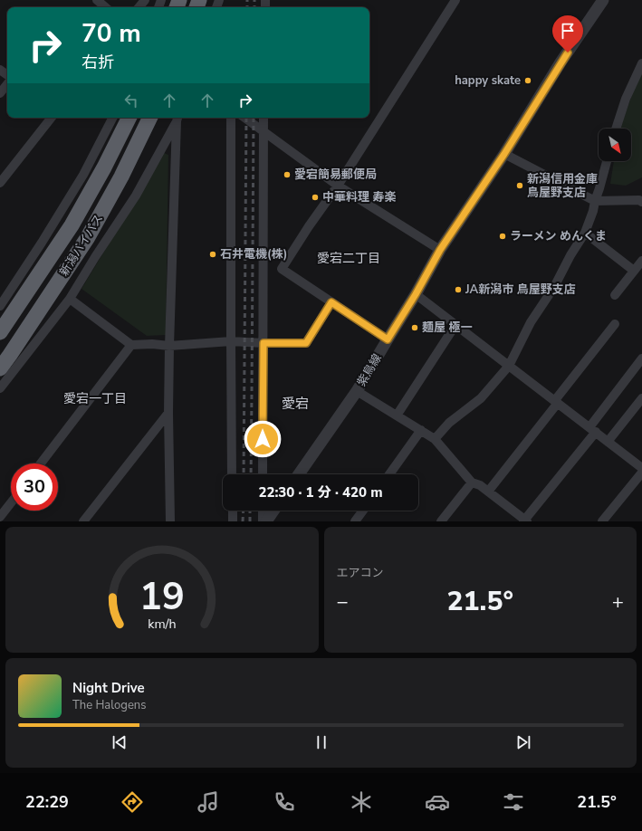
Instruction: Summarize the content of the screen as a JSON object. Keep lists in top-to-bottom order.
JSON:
{
  "streets": {
    "highway": ["新潟バイパス"],
    "street": ["紫鳥線"]
  },
  "districts": ["愛宕二丁目", "愛宕一丁目", "愛宕"],
  "places": [
    "happy skate",
    "愛宕簡易郵便局",
    "新潟信用金庫 鳥屋野支店",
    "中華料理 寿楽",
    "ラーメン めんくま",
    "石井電機(株)",
    "JA新潟市 鳥屋野支店",
    "麺屋 極一"
  ],
  "north": "bottom right",
  "page": {
    "turn": ["70 m", "右折"],
    "limit": "30",
    "trip": "22:30 · 1 分 · 420 m",
    "tile": "エアコン",
    "heat": ["−", "21.5°", "+"],
    "song": ["Night Drive", "The Halogens"],
    "tabs": ["22:29", "21.5°"],
    "gauge": ["19", "km/h"]
  }
}
